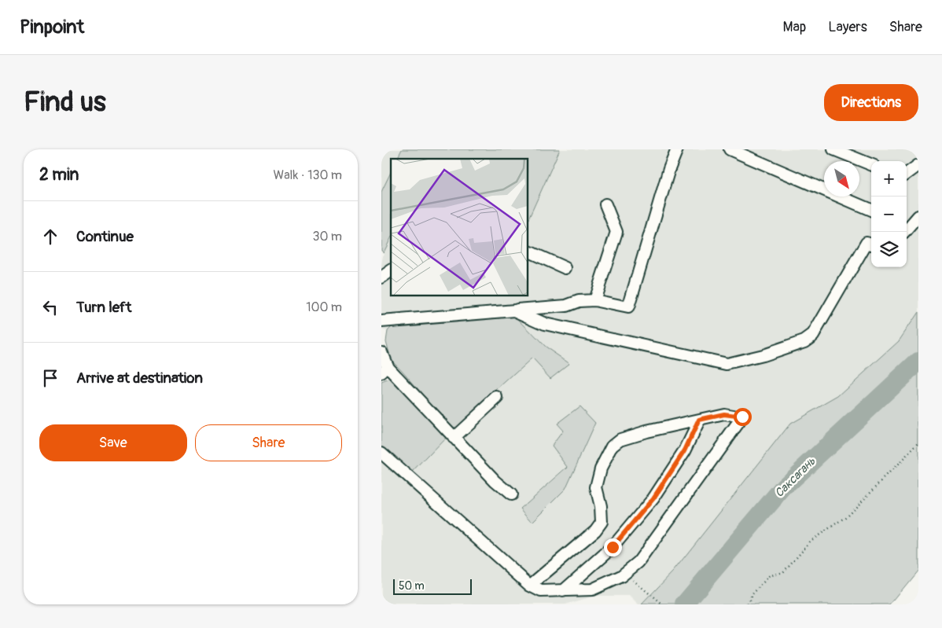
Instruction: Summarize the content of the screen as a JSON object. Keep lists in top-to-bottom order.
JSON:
{
  "water": ["Саксагань"],
  "scale_bar": "50 m",
  "north": "bottom right",
  "page": {
    "header": "Pinpoint",
    "nav": ["Map", "Layers", "Share"],
    "buttons": [
      "Directions",
      ["Save", "Share"]
    ],
    "title": "Find us",
    "heading": ["2 min", "Walk · 130 m"],
    "map_buttons": ["+", "−"],
    "list": [
      ["Continue", "30 m"],
      ["Turn left", "100 m"],
      "Arrive at destination"
    ],
    "scale": "50 m"
  }
}
